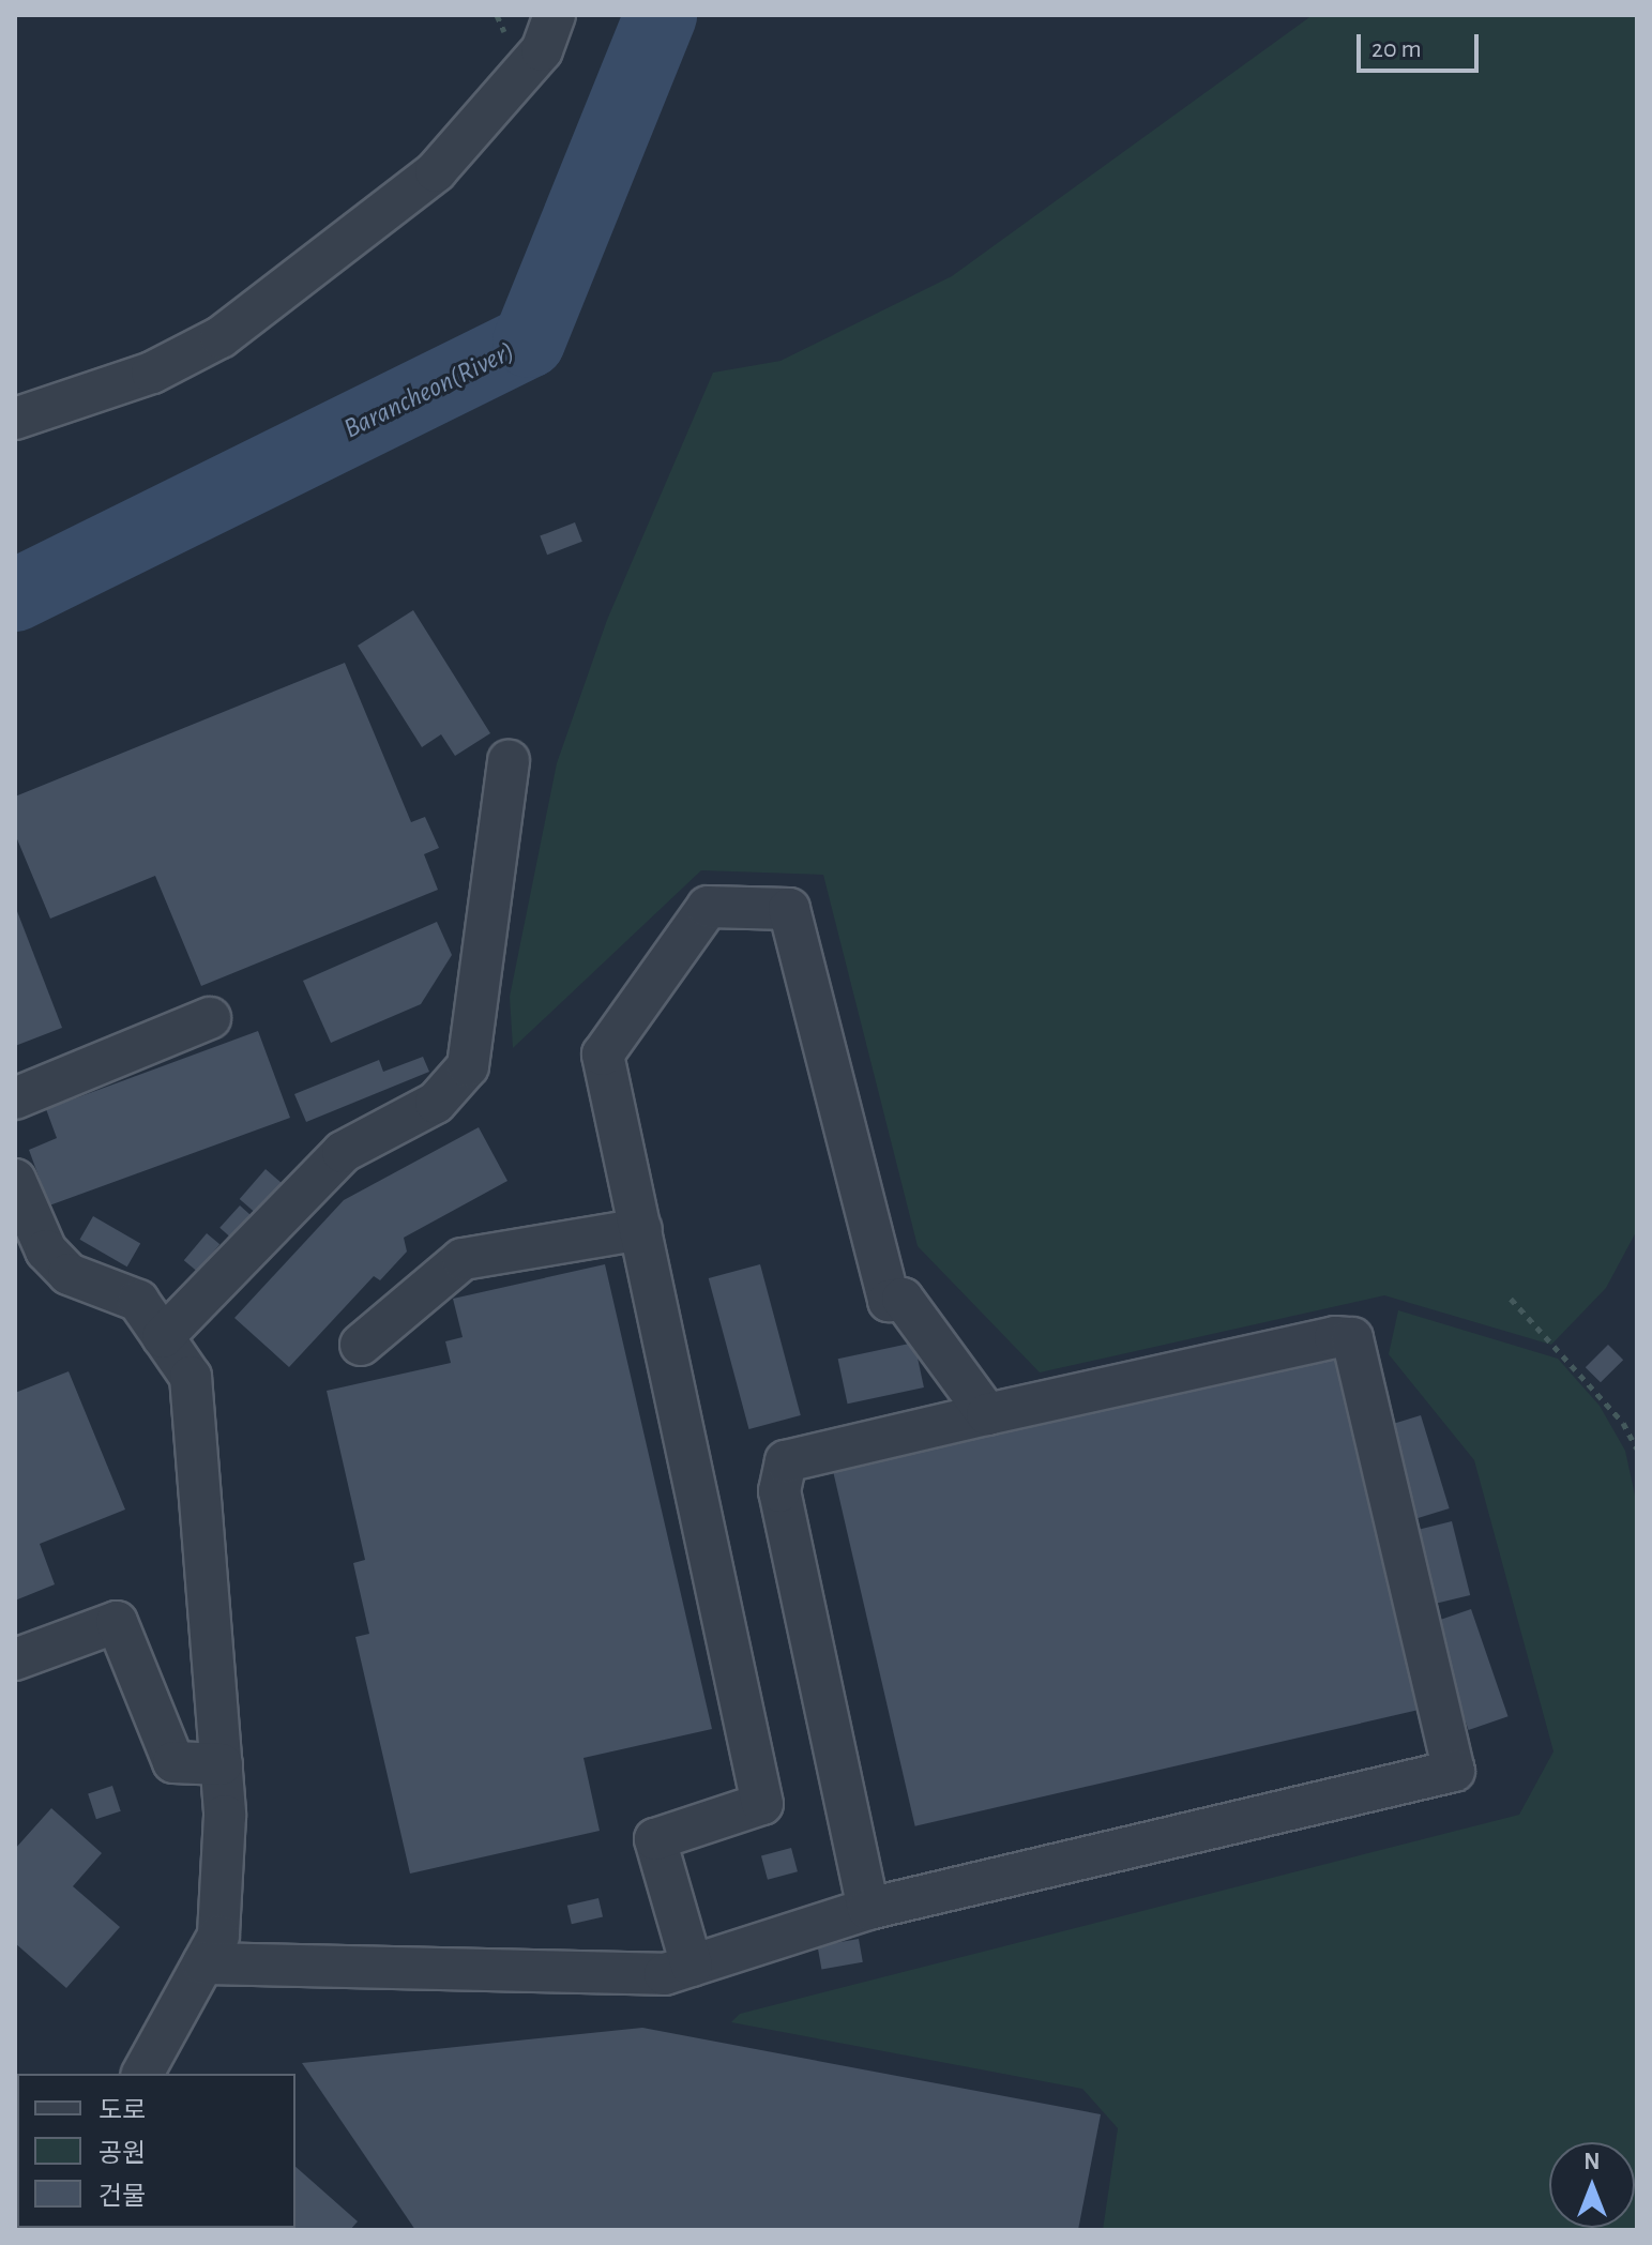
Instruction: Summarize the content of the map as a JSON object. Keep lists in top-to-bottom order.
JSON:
{
  "water": ["Barancheon(River)"],
  "legend": ["도로", "공원", "건물"],
  "scale_bar": "20 m",
  "north": "top"
}
